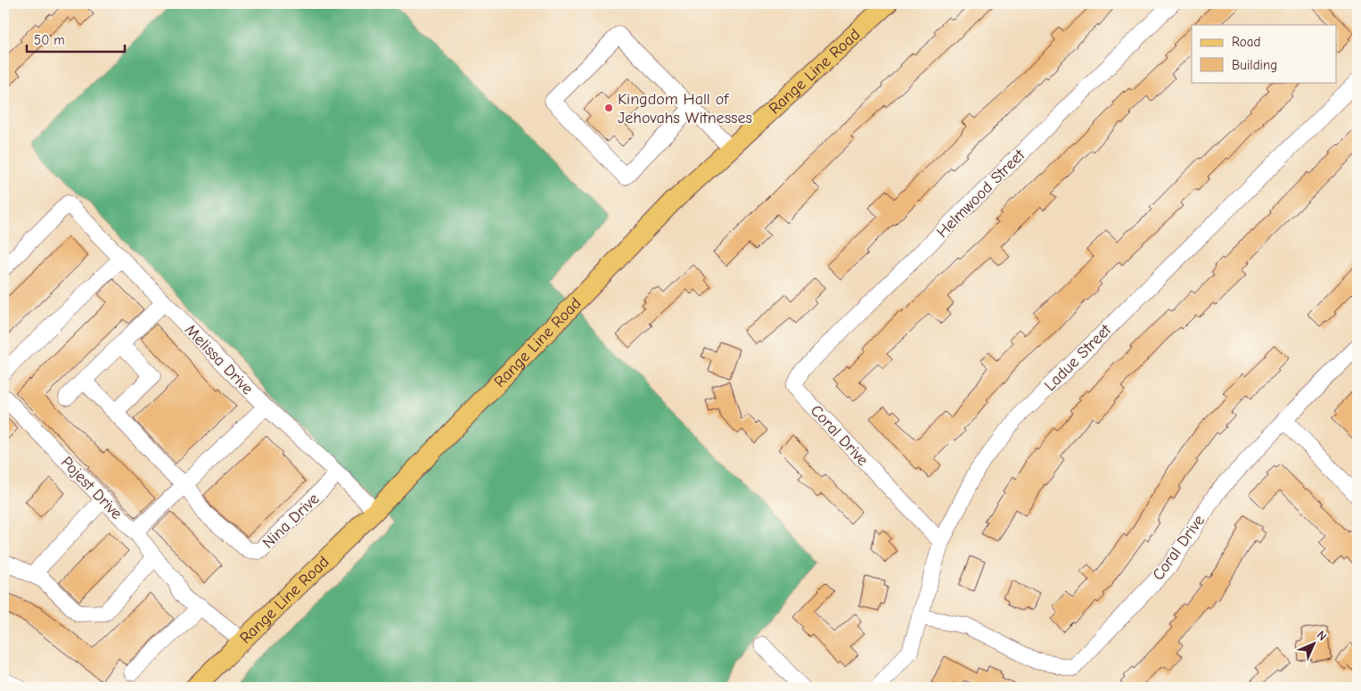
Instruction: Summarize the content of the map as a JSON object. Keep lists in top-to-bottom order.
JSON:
{
  "streets": {
    "main road": ["Range Line Road"],
    "street": [
      "Helmwood Street",
      "Ladue Street",
      "Melissa Drive",
      "Coral Drive",
      "Pojest Drive",
      "Nina Drive"
    ]
  },
  "crossings": [
    ["Range Line Road", "Melissa Drive"],
    ["Range Line Road", "Pojest Drive"],
    ["Helmwood Street", "Coral Drive"],
    ["Ladue Street", "Coral Drive"],
    ["Melissa Drive", "Nina Drive"]
  ],
  "places": ["Kingdom Hall of Jehovahs Witnesses"],
  "legend": ["Road", "Building"],
  "scale_bar": "50 m",
  "north": "top right"
}
